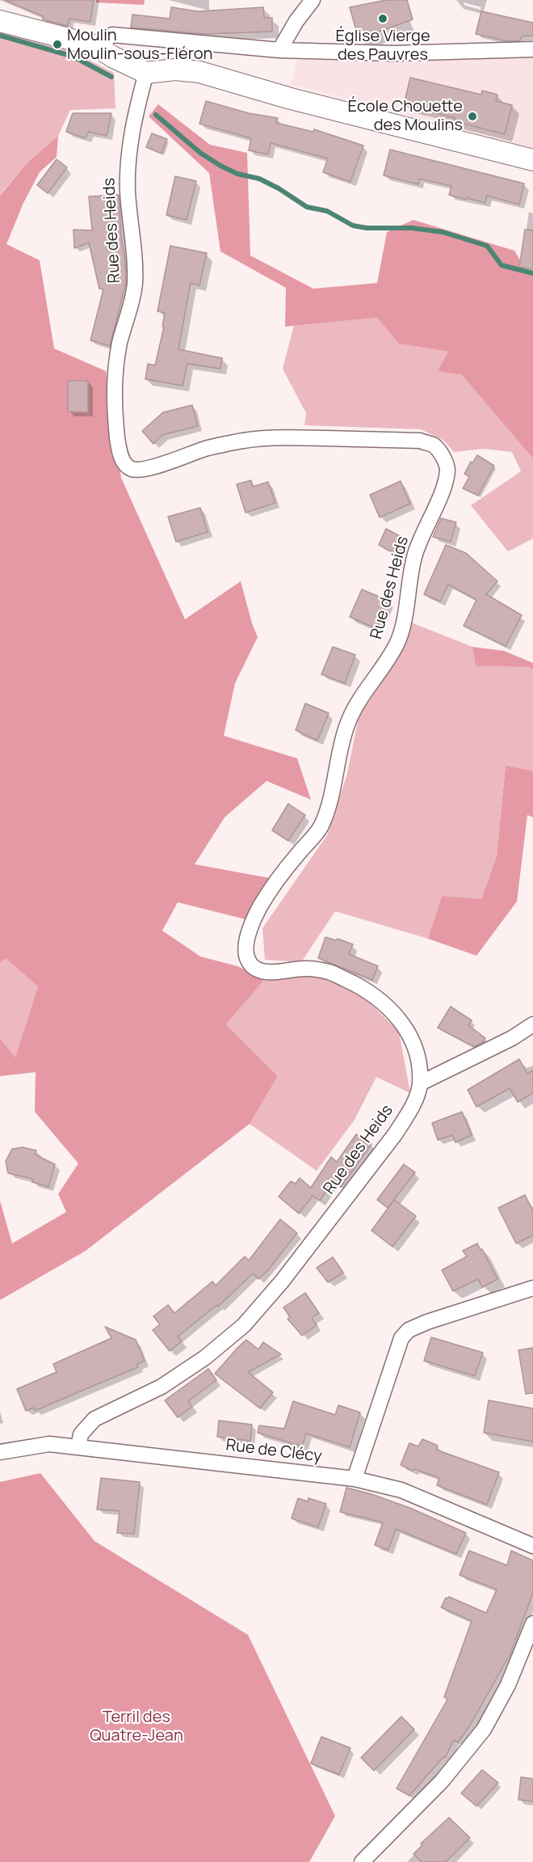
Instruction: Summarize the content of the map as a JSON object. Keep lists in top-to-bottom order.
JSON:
{
  "streets": {
    "street": ["Rue des Heids", "Rue de Clécy"]
  },
  "crossings": [
    ["Rue des Heids", "Rue de Clécy"]
  ],
  "parks": ["Terril des Quatre-Jean"],
  "places": ["Église Vierge des Pauvres", "Moulin Moulin-sous-Fléron", "École Chouette des Moulins"]
}
